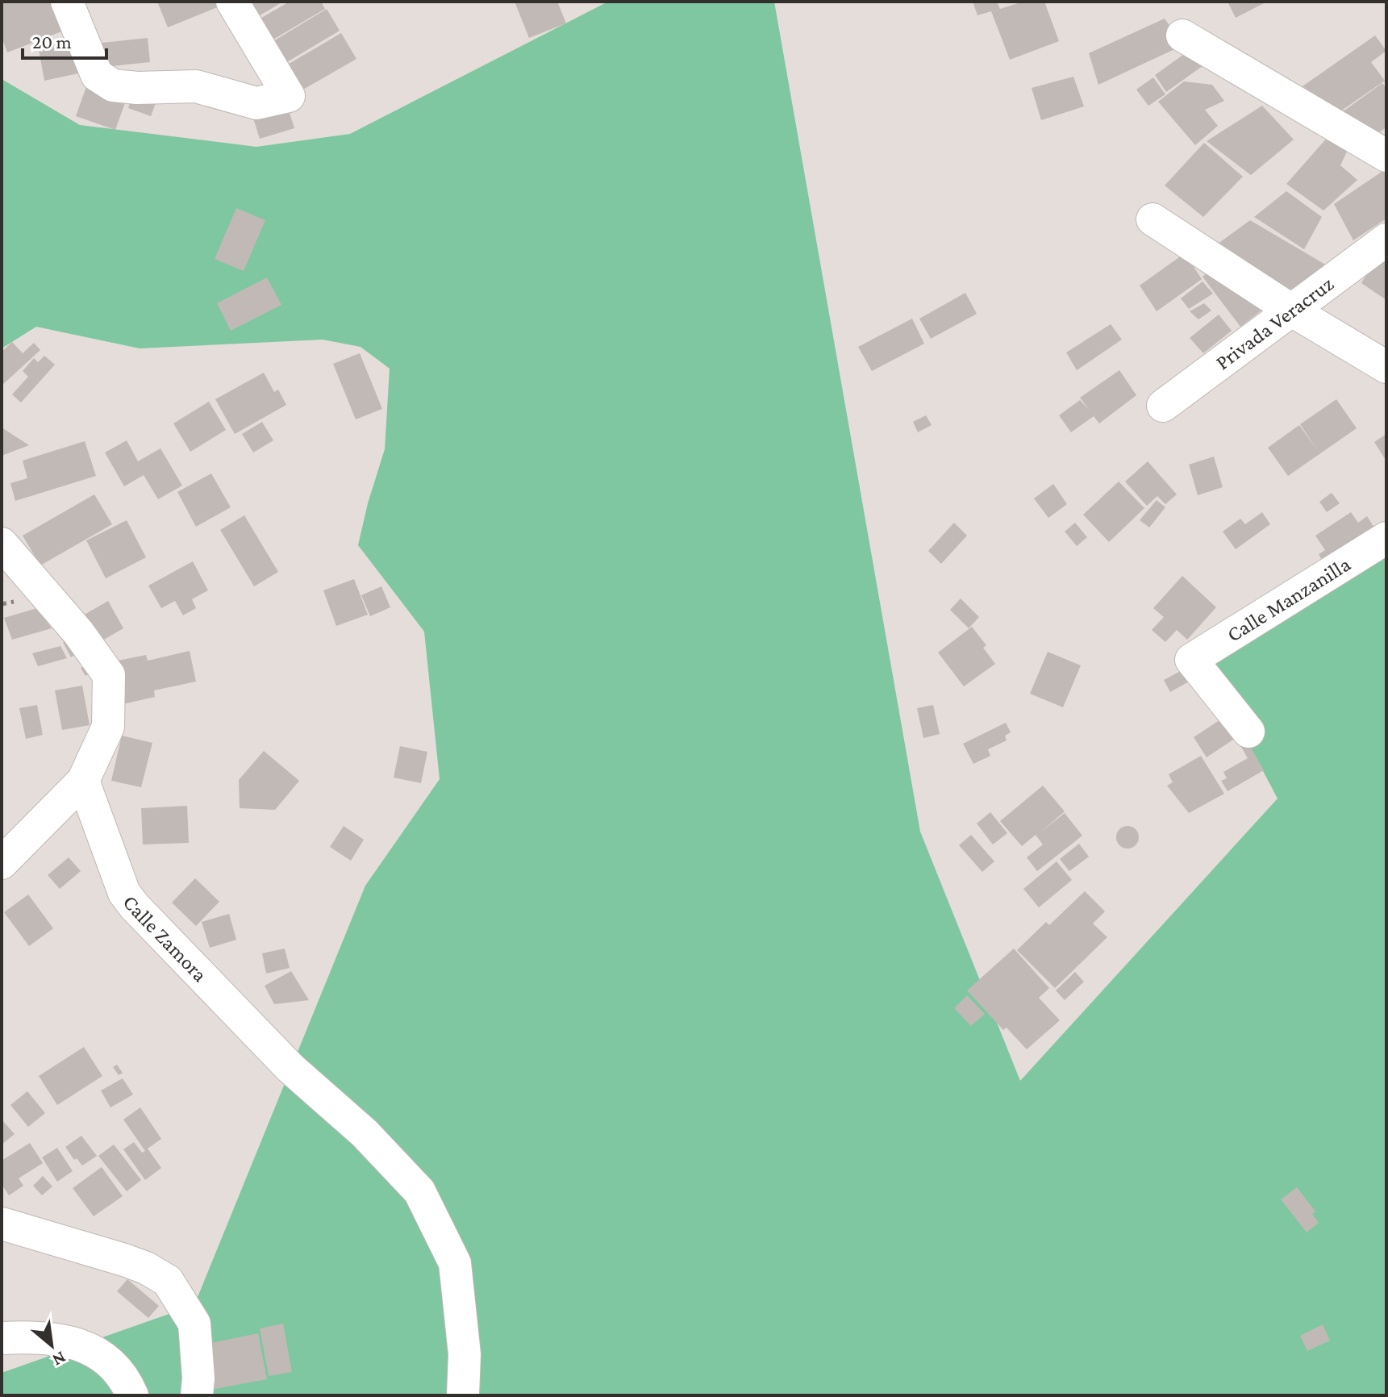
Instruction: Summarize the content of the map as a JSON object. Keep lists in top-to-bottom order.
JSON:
{
  "streets": {
    "street": ["Privada Veracruz", "Calle Manzanilla", "Calle Zamora"]
  },
  "scale_bar": "20 m",
  "north": "bottom right"
}
